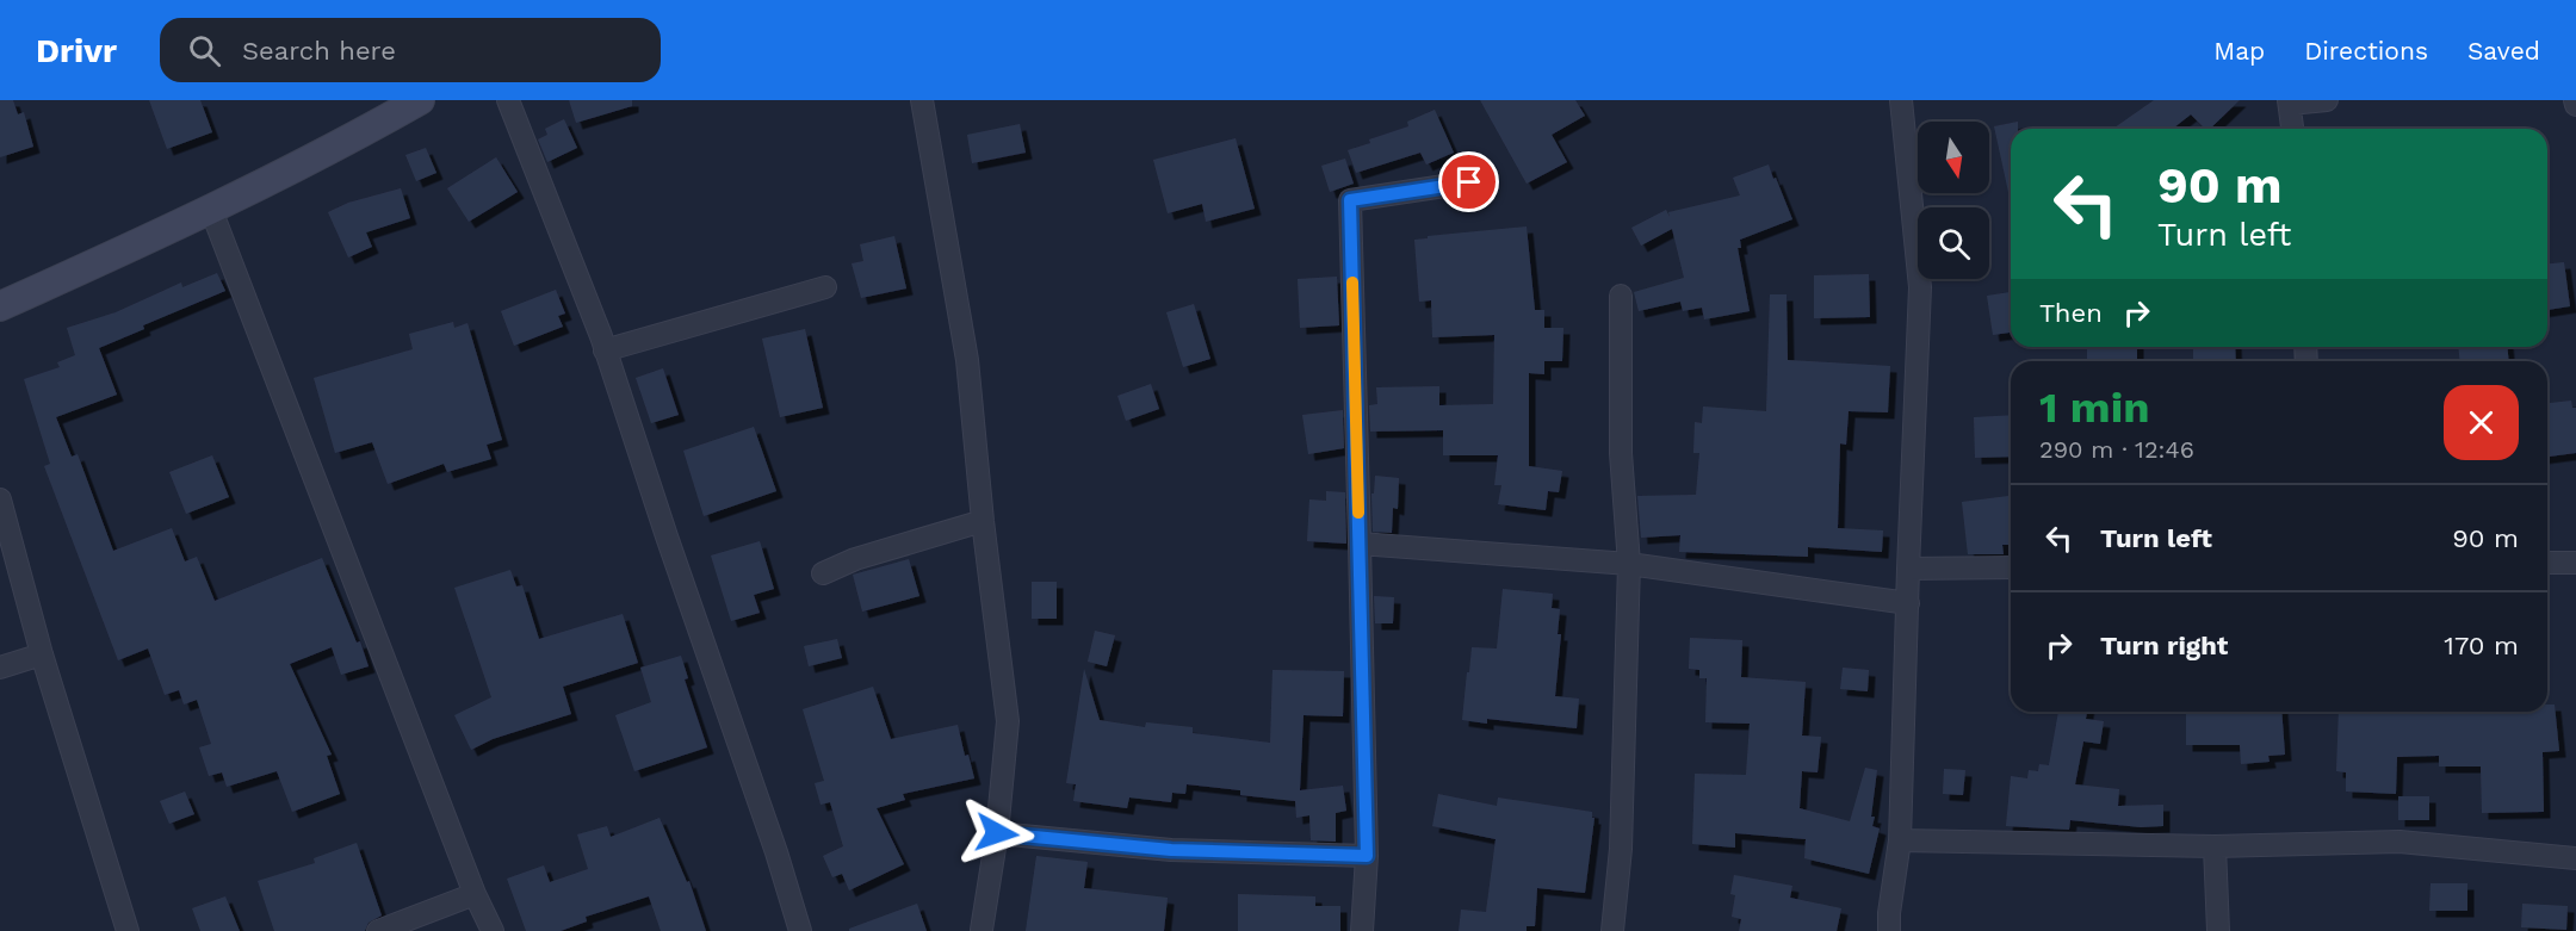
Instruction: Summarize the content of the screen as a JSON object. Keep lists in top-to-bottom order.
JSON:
{
  "north": "bottom",
  "page": {
    "header": "Drivr",
    "search": "Search here",
    "nav": ["Map", "Directions", "Saved"],
    "turn": ["90 m", "Turn left"],
    "then": "Then",
    "heading": ["1 min", "290 m · 12:46"],
    "list": [
      {
        "name": "Turn left",
        "value": "90 m"
      },
      {
        "name": "Turn right",
        "value": "170 m"
      }
    ]
  }
}
